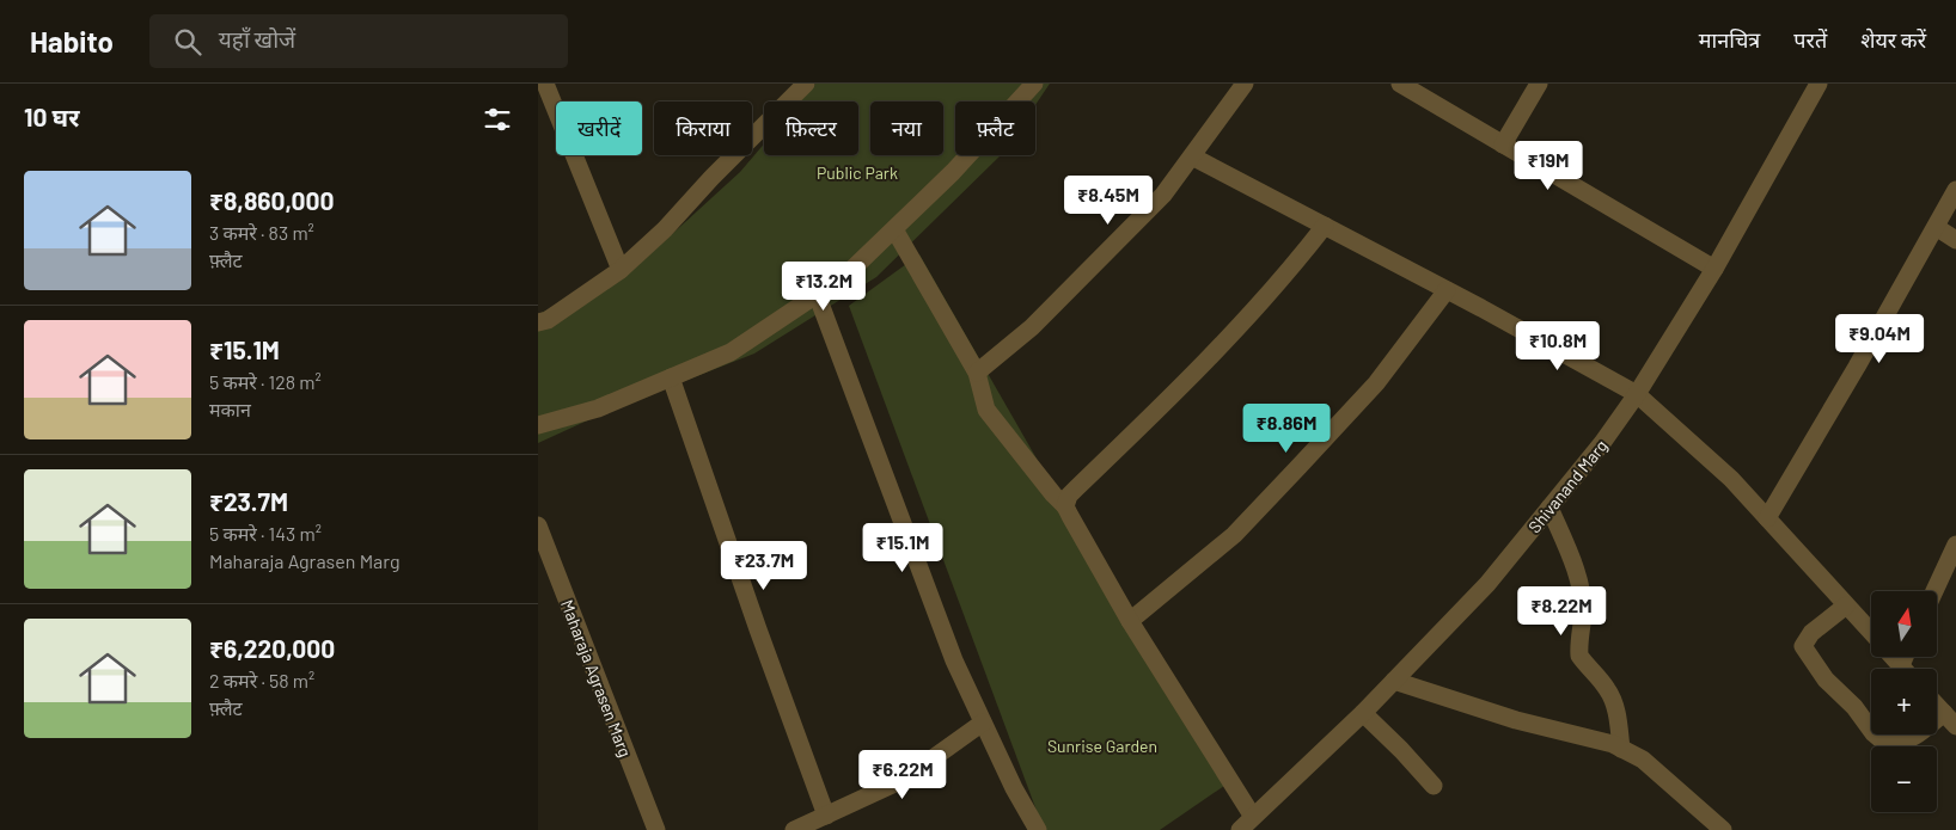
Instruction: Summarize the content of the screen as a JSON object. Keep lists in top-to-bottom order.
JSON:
{
  "streets": {
    "street": ["Shivanand Marg", "Maharaja Agrasen Marg"]
  },
  "parks": ["Public Park", "Sunrise Garden"],
  "north": "top",
  "page": {
    "header": "Habito",
    "search": "यहाँ खोजें",
    "nav": ["मानचित्र", "परतें", "शेयर करें"],
    "heading": "10 घर",
    "chip": [
      "खरीदें",
      "किराया",
      "फ़िल्टर",
      "नया",
      "फ़्लैट"
    ],
    "price": [
      "₹19M",
      "₹8.45M",
      "₹13.2M",
      "₹9.04M",
      "₹10.8M",
      "₹8.86M",
      "₹15.1M",
      "₹23.7M",
      "₹8.22M",
      "₹6.22M"
    ],
    "list": [
      {
        "name": "₹8,860,000",
        "note": "3 कमरे · 83 m² · फ़्लैट"
      },
      {
        "name": "₹15.1M",
        "note": "5 कमरे · 128 m² · मकान"
      },
      {
        "name": "₹23.7M",
        "note": "5 कमरे · 143 m² · Maharaja Agrasen Marg"
      },
      {
        "name": "₹6,220,000",
        "note": "2 कमरे · 58 m² · फ़्लैट"
      }
    ],
    "map_buttons": ["+", "−"]
  }
}
